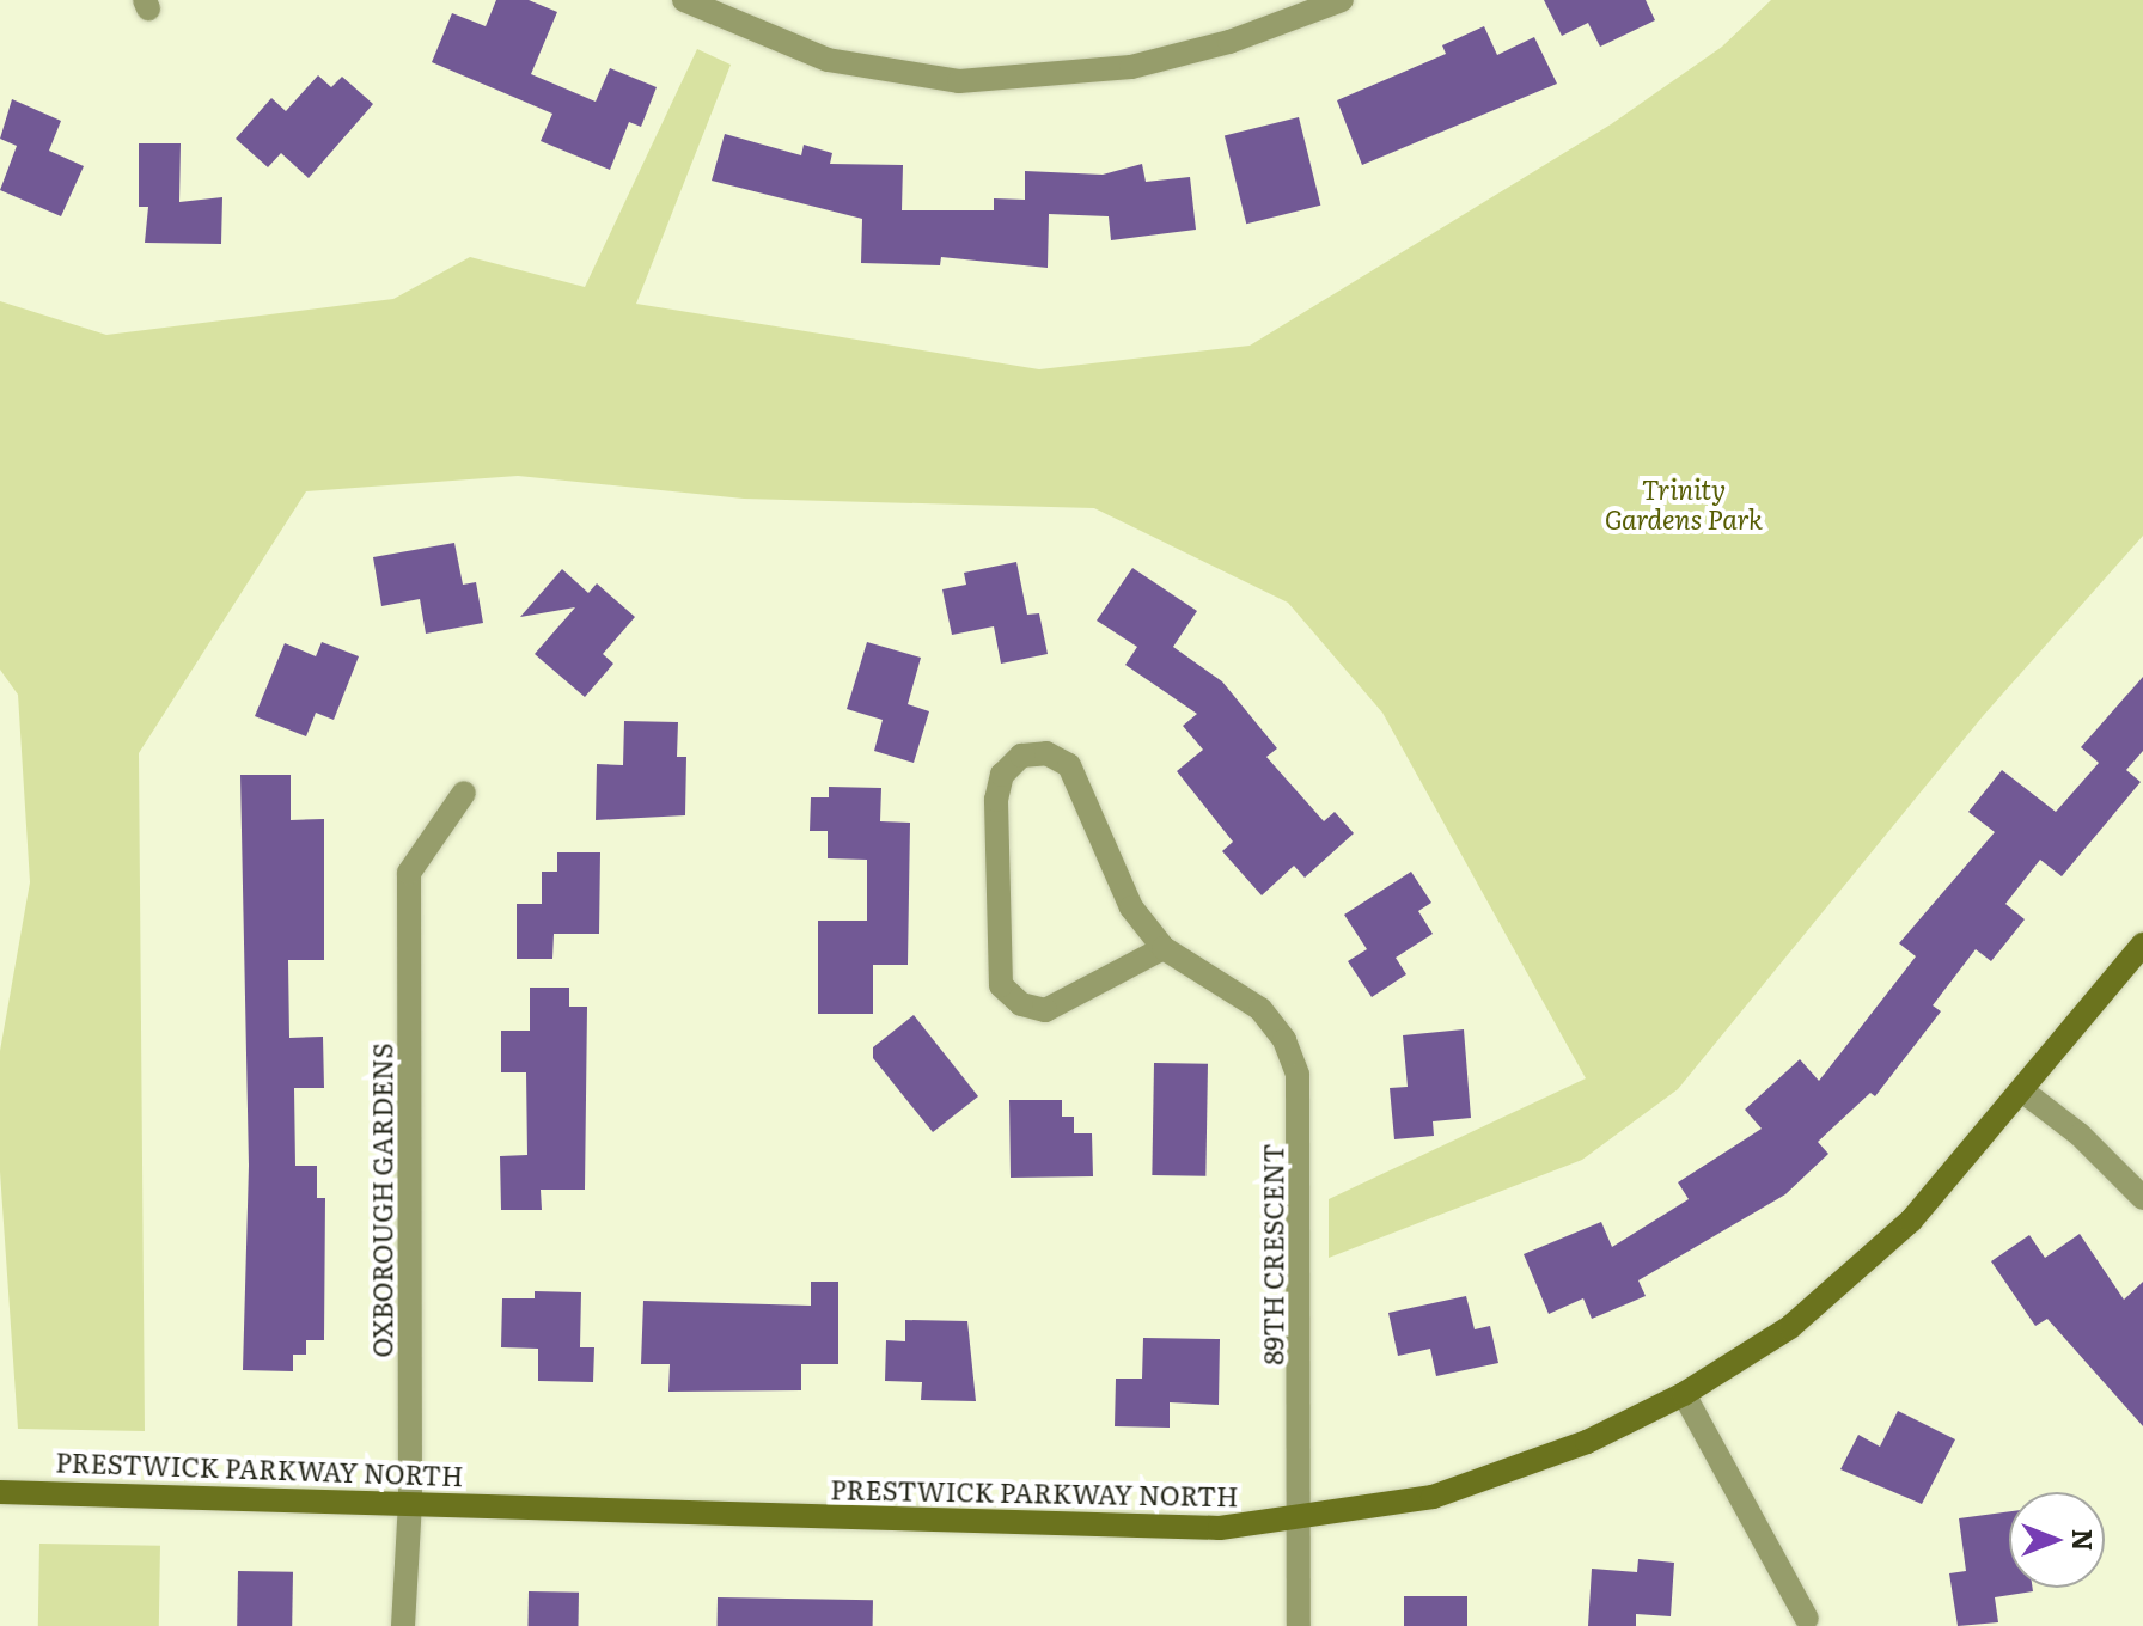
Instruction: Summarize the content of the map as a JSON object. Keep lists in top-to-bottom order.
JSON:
{
  "streets": {
    "street": ["OXBOROUGH GARDENS", "89TH CRESCENT", "PRESTWICK PARKWAY NORTH"]
  },
  "crossings": [
    ["OXBOROUGH GARDENS", "PRESTWICK PARKWAY NORTH"],
    ["89TH CRESCENT", "PRESTWICK PARKWAY NORTH"]
  ],
  "parks": ["Trinity Gardens Park"],
  "north": "right"
}
